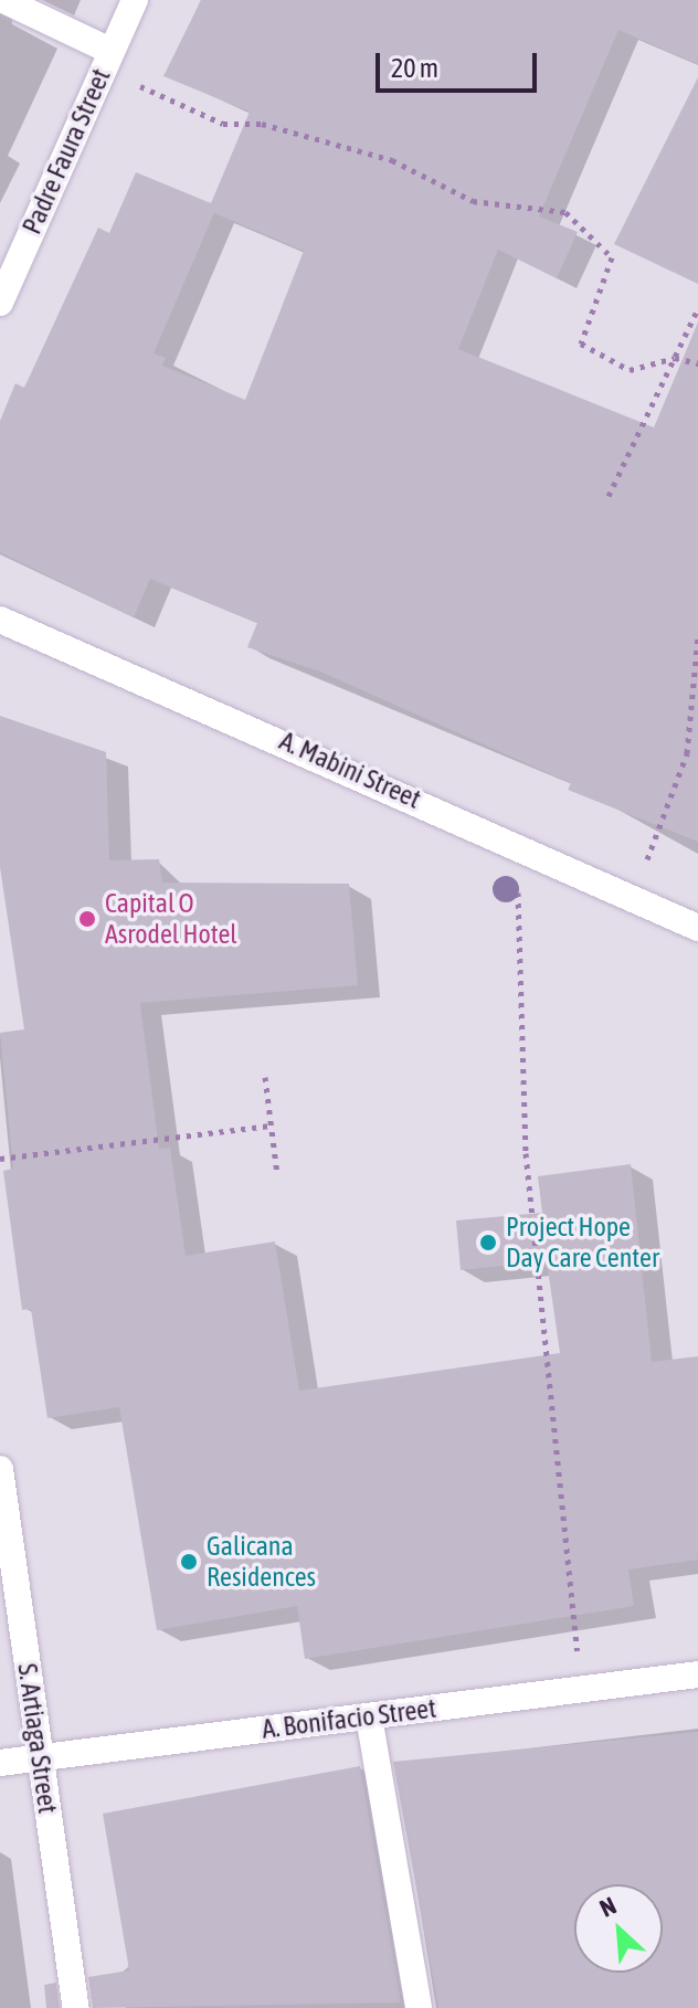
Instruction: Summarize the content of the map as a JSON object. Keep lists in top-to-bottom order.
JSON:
{
  "streets": {
    "street": [
      "Padre Faura Street",
      "A. Mabini Street",
      "A. Bonifacio Street",
      "S. Artiaga Street"
    ]
  },
  "crossings": [
    ["A. Bonifacio Street", "S. Artiaga Street"]
  ],
  "places": ["Capital O Asrodel Hotel", "Project Hope Day Care Center", "Galicana Residences"],
  "scale_bar": "20 m",
  "north": "top left"
}
